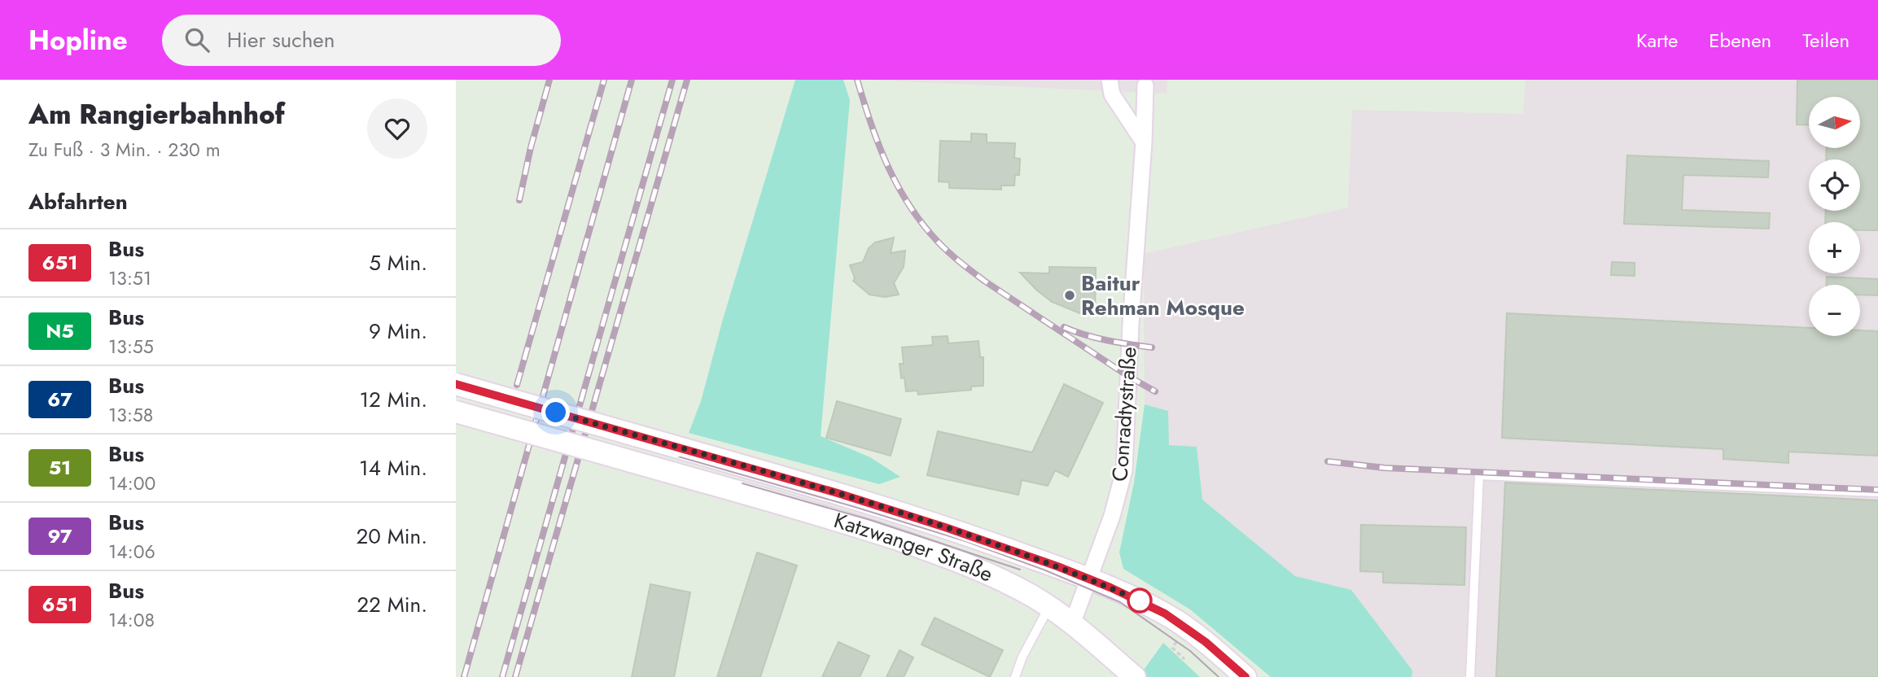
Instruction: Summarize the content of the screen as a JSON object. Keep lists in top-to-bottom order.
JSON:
{
  "streets": {
    "main road": ["Katzwanger Straße"],
    "street": ["Conradtystraße"]
  },
  "crossings": [
    ["Conradtystraße", "Katzwanger Straße"]
  ],
  "places": ["Baitur Rehman Mosque"],
  "lines": ["bus line 651"],
  "north": "right",
  "page": {
    "header": "Hopline",
    "search": "Hier suchen",
    "nav": ["Karte", "Ebenen", "Teilen"],
    "heading": [
      ["Am Rangierbahnhof", "Zu Fuß · 3 Min. · 230 m"],
      "Abfahrten"
    ],
    "map_buttons": ["+", "−"],
    "list": [
      {
        "mark": "651",
        "name": "Bus",
        "note": "13:51",
        "value": "5 Min."
      },
      {
        "mark": "N5",
        "name": "Bus",
        "note": "13:55",
        "value": "9 Min."
      },
      {
        "mark": "67",
        "name": "Bus",
        "note": "13:58",
        "value": "12 Min."
      },
      {
        "mark": "51",
        "name": "Bus",
        "note": "14:00",
        "value": "14 Min."
      },
      {
        "mark": "97",
        "name": "Bus",
        "note": "14:06",
        "value": "20 Min."
      },
      {
        "mark": "651",
        "name": "Bus",
        "note": "14:08",
        "value": "22 Min."
      }
    ]
  }
}
